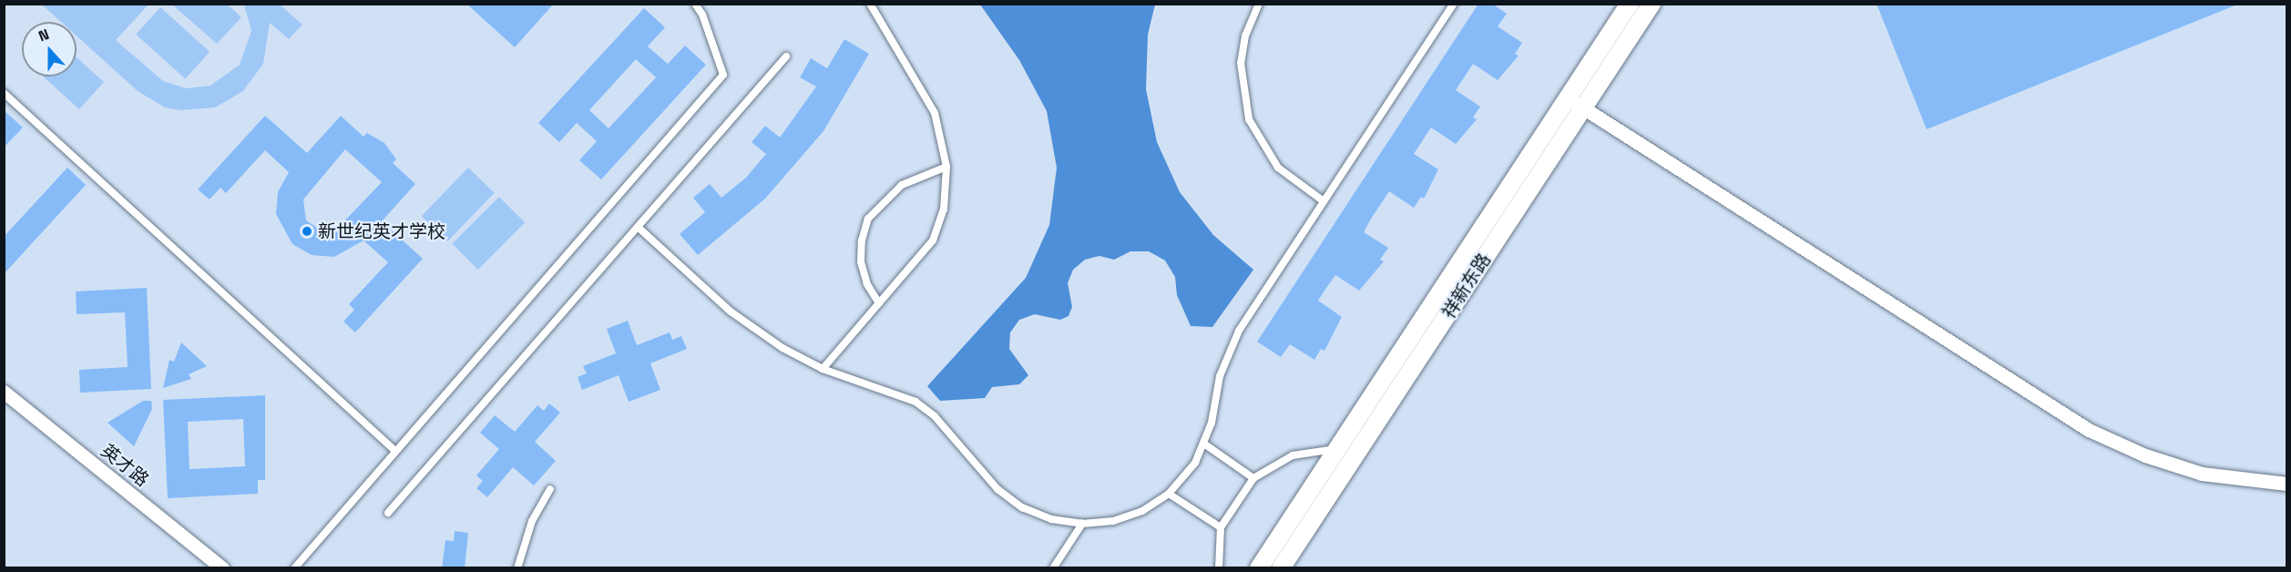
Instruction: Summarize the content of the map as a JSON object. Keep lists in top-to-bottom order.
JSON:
{
  "streets": {
    "street": ["祥新东路", "英才路"]
  },
  "places": ["新世纪英才学校"],
  "north": "top"
}
